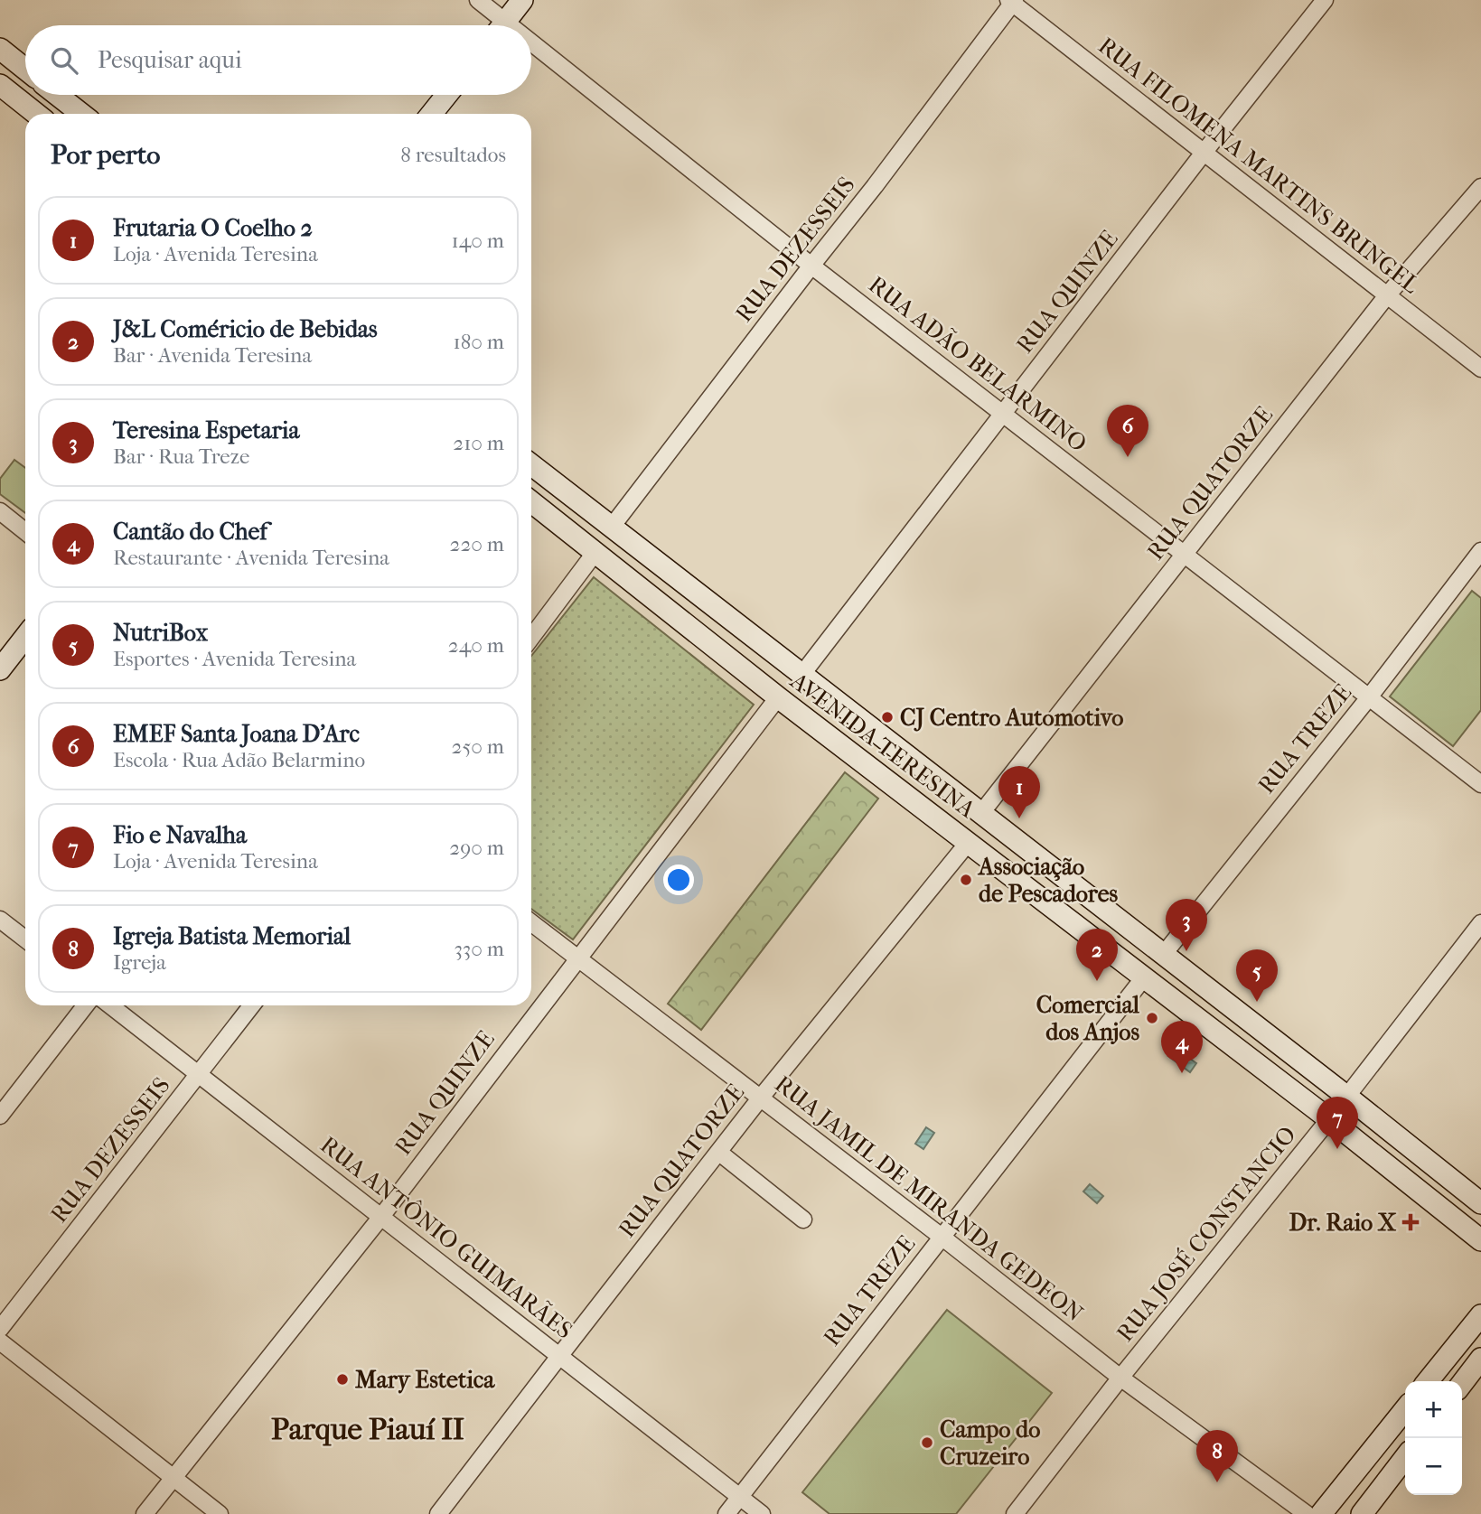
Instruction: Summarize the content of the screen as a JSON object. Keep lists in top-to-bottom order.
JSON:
{
  "streets": {
    "main road": ["AVENIDA TERESINA"],
    "street": [
      "RUA FILOMENA MARTINS BRINGEL",
      "RUA DEZESSEIS",
      "RUA QUINZE",
      "RUA ADÃO BELARMINO",
      "RUA QUATORZE",
      "RUA TREZE",
      "RUA JAMIL DE MIRANDA GEDEON",
      "RUA JOSÉ CONSTANCIO",
      "RUA ANTÔNIO GUIMARÃES"
    ]
  },
  "crossings": [
    ["RUA FILOMENA MARTINS BRINGEL", "RUA DEZESSEIS"],
    ["RUA FILOMENA MARTINS BRINGEL", "RUA QUINZE"],
    ["RUA FILOMENA MARTINS BRINGEL", "RUA QUATORZE"],
    ["RUA DEZESSEIS", "RUA ADÃO BELARMINO"],
    ["RUA DEZESSEIS", "AVENIDA TERESINA"],
    ["RUA DEZESSEIS", "RUA ANTÔNIO GUIMARÃES"],
    ["RUA QUINZE", "RUA ADÃO BELARMINO"],
    ["RUA QUINZE", "AVENIDA TERESINA"],
    ["RUA QUINZE", "RUA JAMIL DE MIRANDA GEDEON"],
    ["RUA QUINZE", "RUA ANTÔNIO GUIMARÃES"],
    ["RUA ADÃO BELARMINO", "RUA QUATORZE"],
    ["RUA ADÃO BELARMINO", "RUA TREZE"],
    ["RUA QUATORZE", "AVENIDA TERESINA"],
    ["RUA QUATORZE", "RUA JAMIL DE MIRANDA GEDEON"],
    ["RUA QUATORZE", "RUA ANTÔNIO GUIMARÃES"],
    ["RUA TREZE", "AVENIDA TERESINA"],
    ["RUA TREZE", "RUA JAMIL DE MIRANDA GEDEON"],
    ["RUA TREZE", "RUA ANTÔNIO GUIMARÃES"],
    ["AVENIDA TERESINA", "RUA JOSÉ CONSTANCIO"],
    ["RUA JAMIL DE MIRANDA GEDEON", "RUA JOSÉ CONSTANCIO"]
  ],
  "districts": ["Parque Piauí II"],
  "places": {
    "other": [
      "CJ Centro Automotivo",
      "Associação de Pescadores",
      "Comercial dos Anjos",
      "Mary Estetica",
      "Campo do Cruzeiro"
    ],
    "health": ["Dr. Raio X"]
  },
  "page": {
    "search": "Pesquisar aqui",
    "heading": ["Por perto", "8 resultados"],
    "list": [
      {
        "mark": "1",
        "name": "Frutaria O Coelho 2",
        "note": "Loja · Avenida Teresina",
        "value": "140 m"
      },
      {
        "mark": "2",
        "name": "J&L Coméricio de Bebidas",
        "note": "Bar · Avenida Teresina",
        "value": "180 m"
      },
      {
        "mark": "3",
        "name": "Teresina Espetaria",
        "note": "Bar · Rua Treze",
        "value": "210 m"
      },
      {
        "mark": "4",
        "name": "Cantão do Chef",
        "note": "Restaurante · Avenida Teresina",
        "value": "220 m"
      },
      {
        "mark": "5",
        "name": "NutriBox",
        "note": "Esportes · Avenida Teresina",
        "value": "240 m"
      },
      {
        "mark": "6",
        "name": "EMEF Santa Joana D'Arc",
        "note": "Escola · Rua Adão Belarmino",
        "value": "250 m"
      },
      {
        "mark": "7",
        "name": "Fio e Navalha",
        "note": "Loja · Avenida Teresina",
        "value": "290 m"
      },
      {
        "mark": "8",
        "name": "Igreja Batista Memorial",
        "note": "Igreja",
        "value": "330 m"
      }
    ],
    "pins": [
      "6",
      "1",
      "3",
      "2",
      "5",
      "4",
      "7",
      "8"
    ],
    "map_buttons": ["+", "−"]
  }
}
